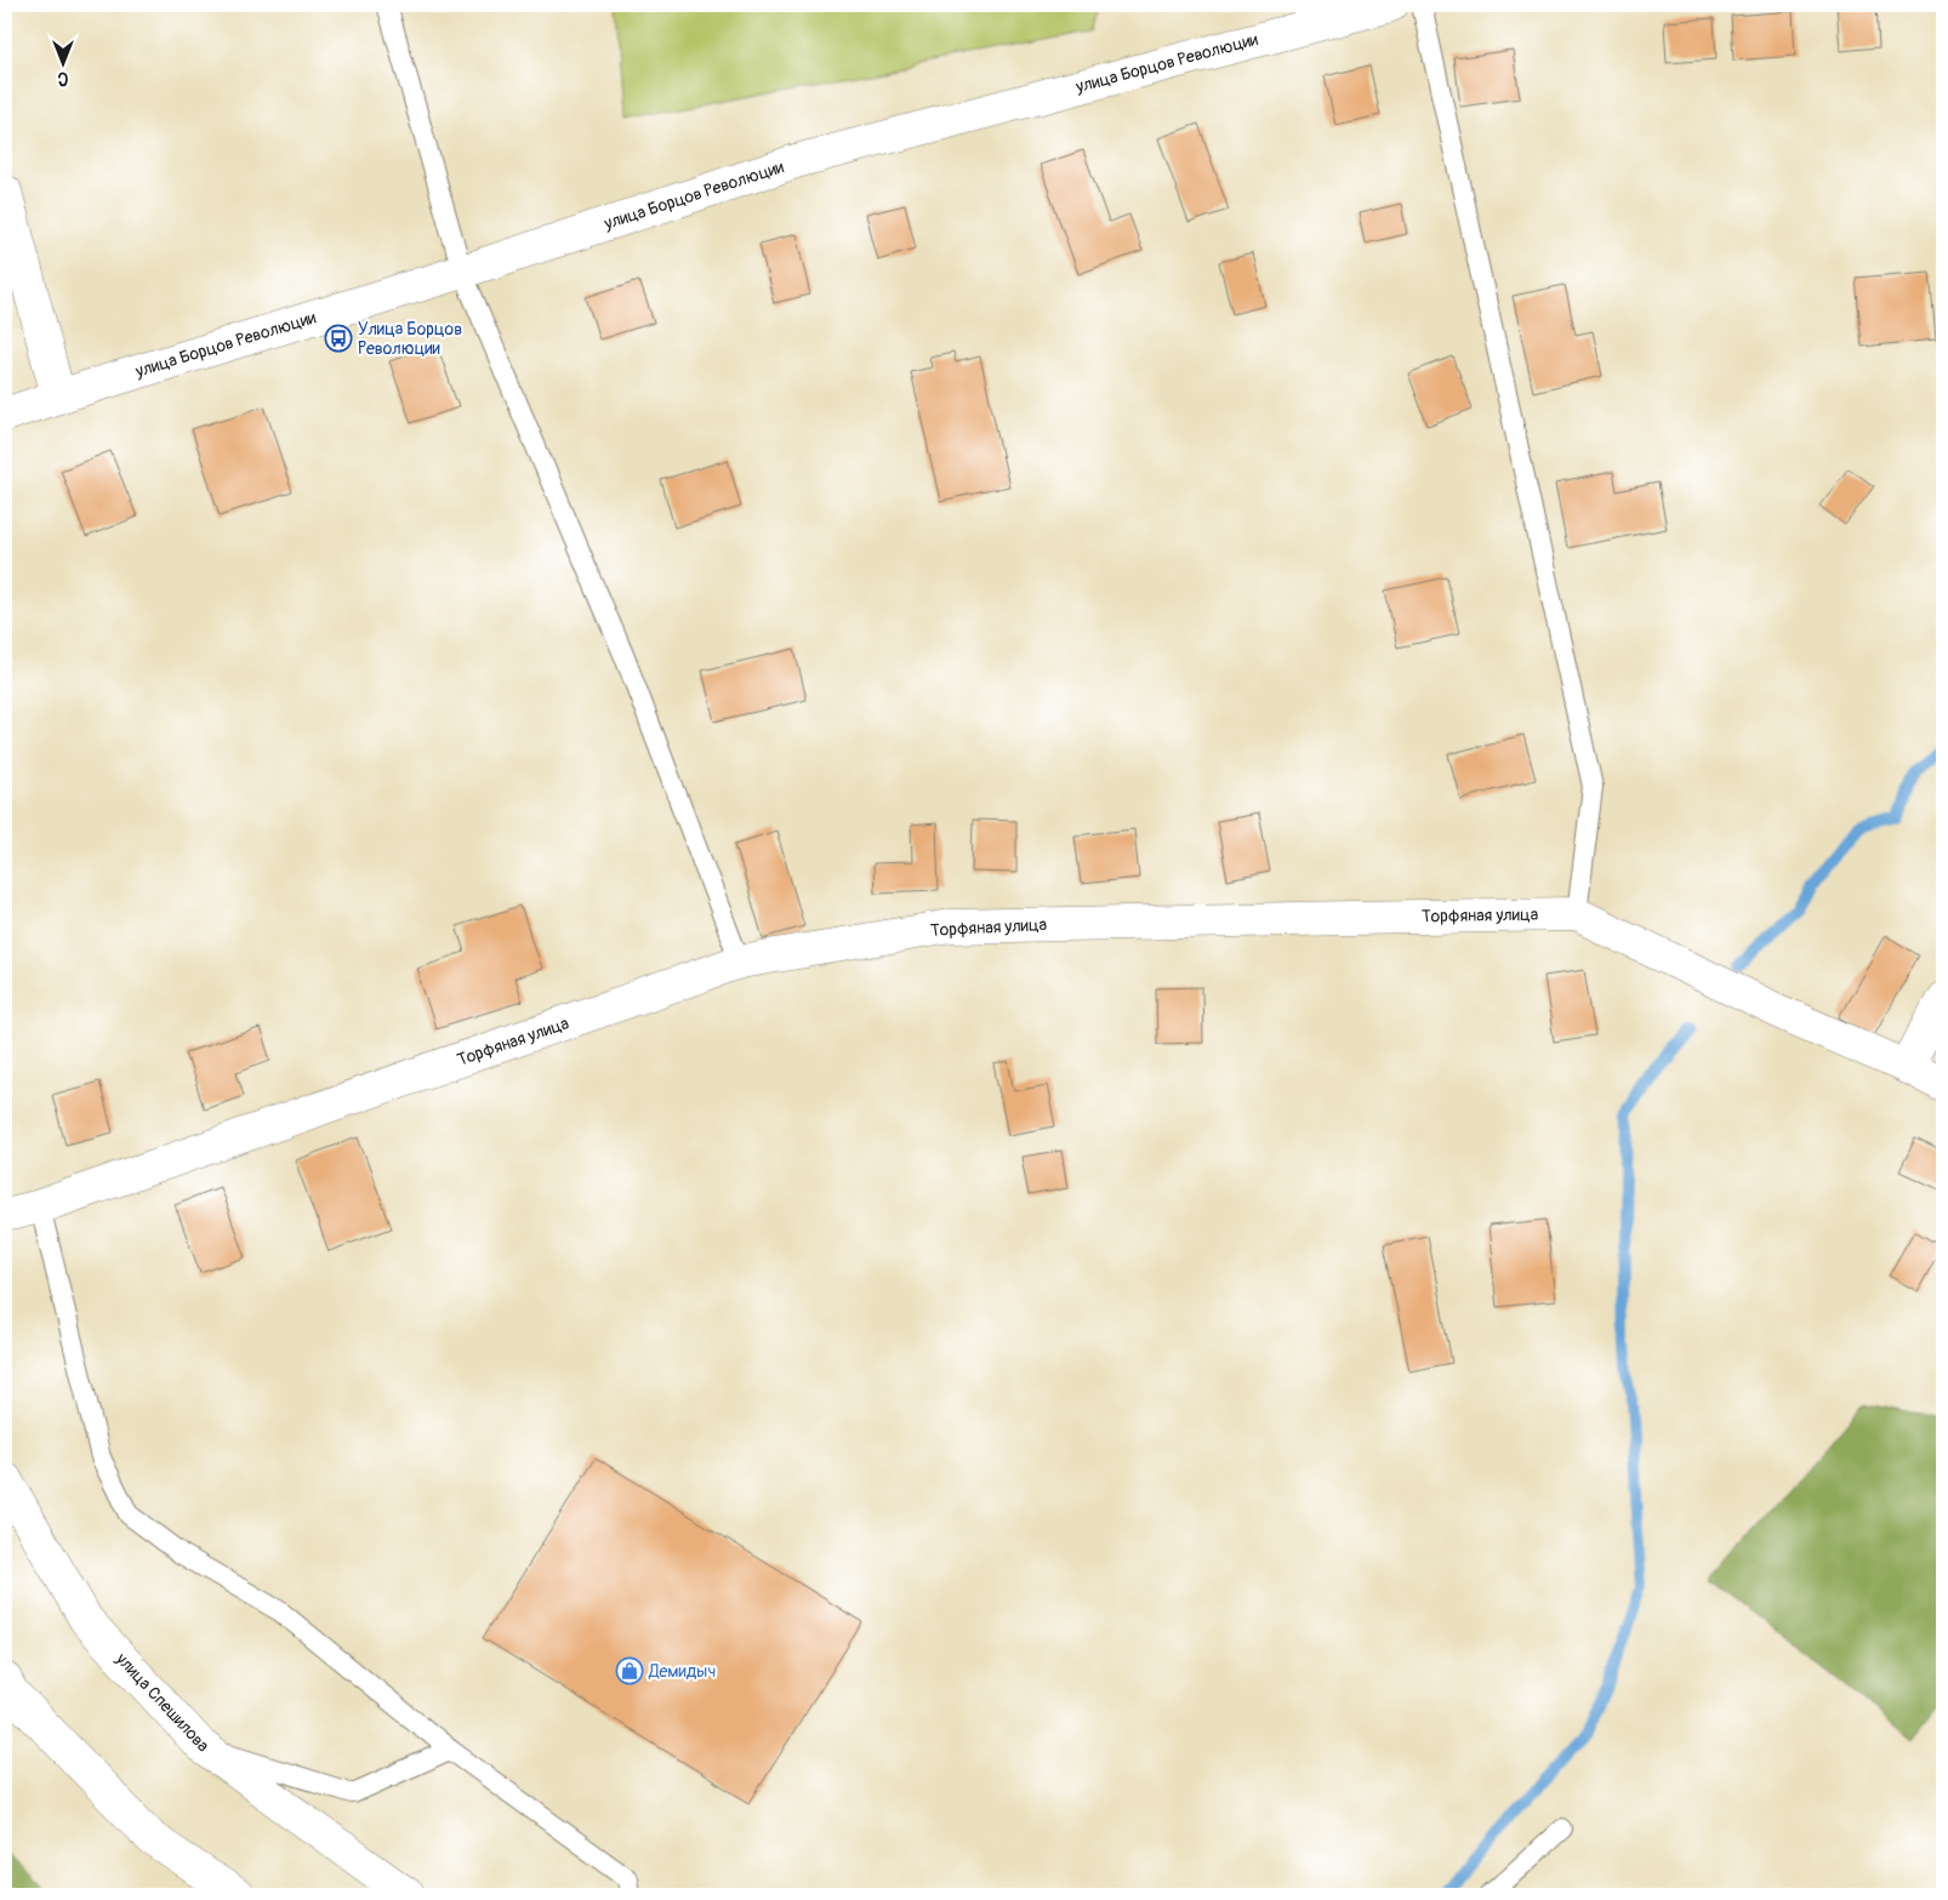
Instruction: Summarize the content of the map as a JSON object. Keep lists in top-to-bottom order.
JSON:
{
  "streets": {
    "street": ["улица Борцов Революции", "Торфяная улица", "улица Спешилова"]
  },
  "places": {
    "bus stop": ["Улица Борцов Революции"],
    "shop": ["Демидыч"]
  },
  "north": "bottom"
}
